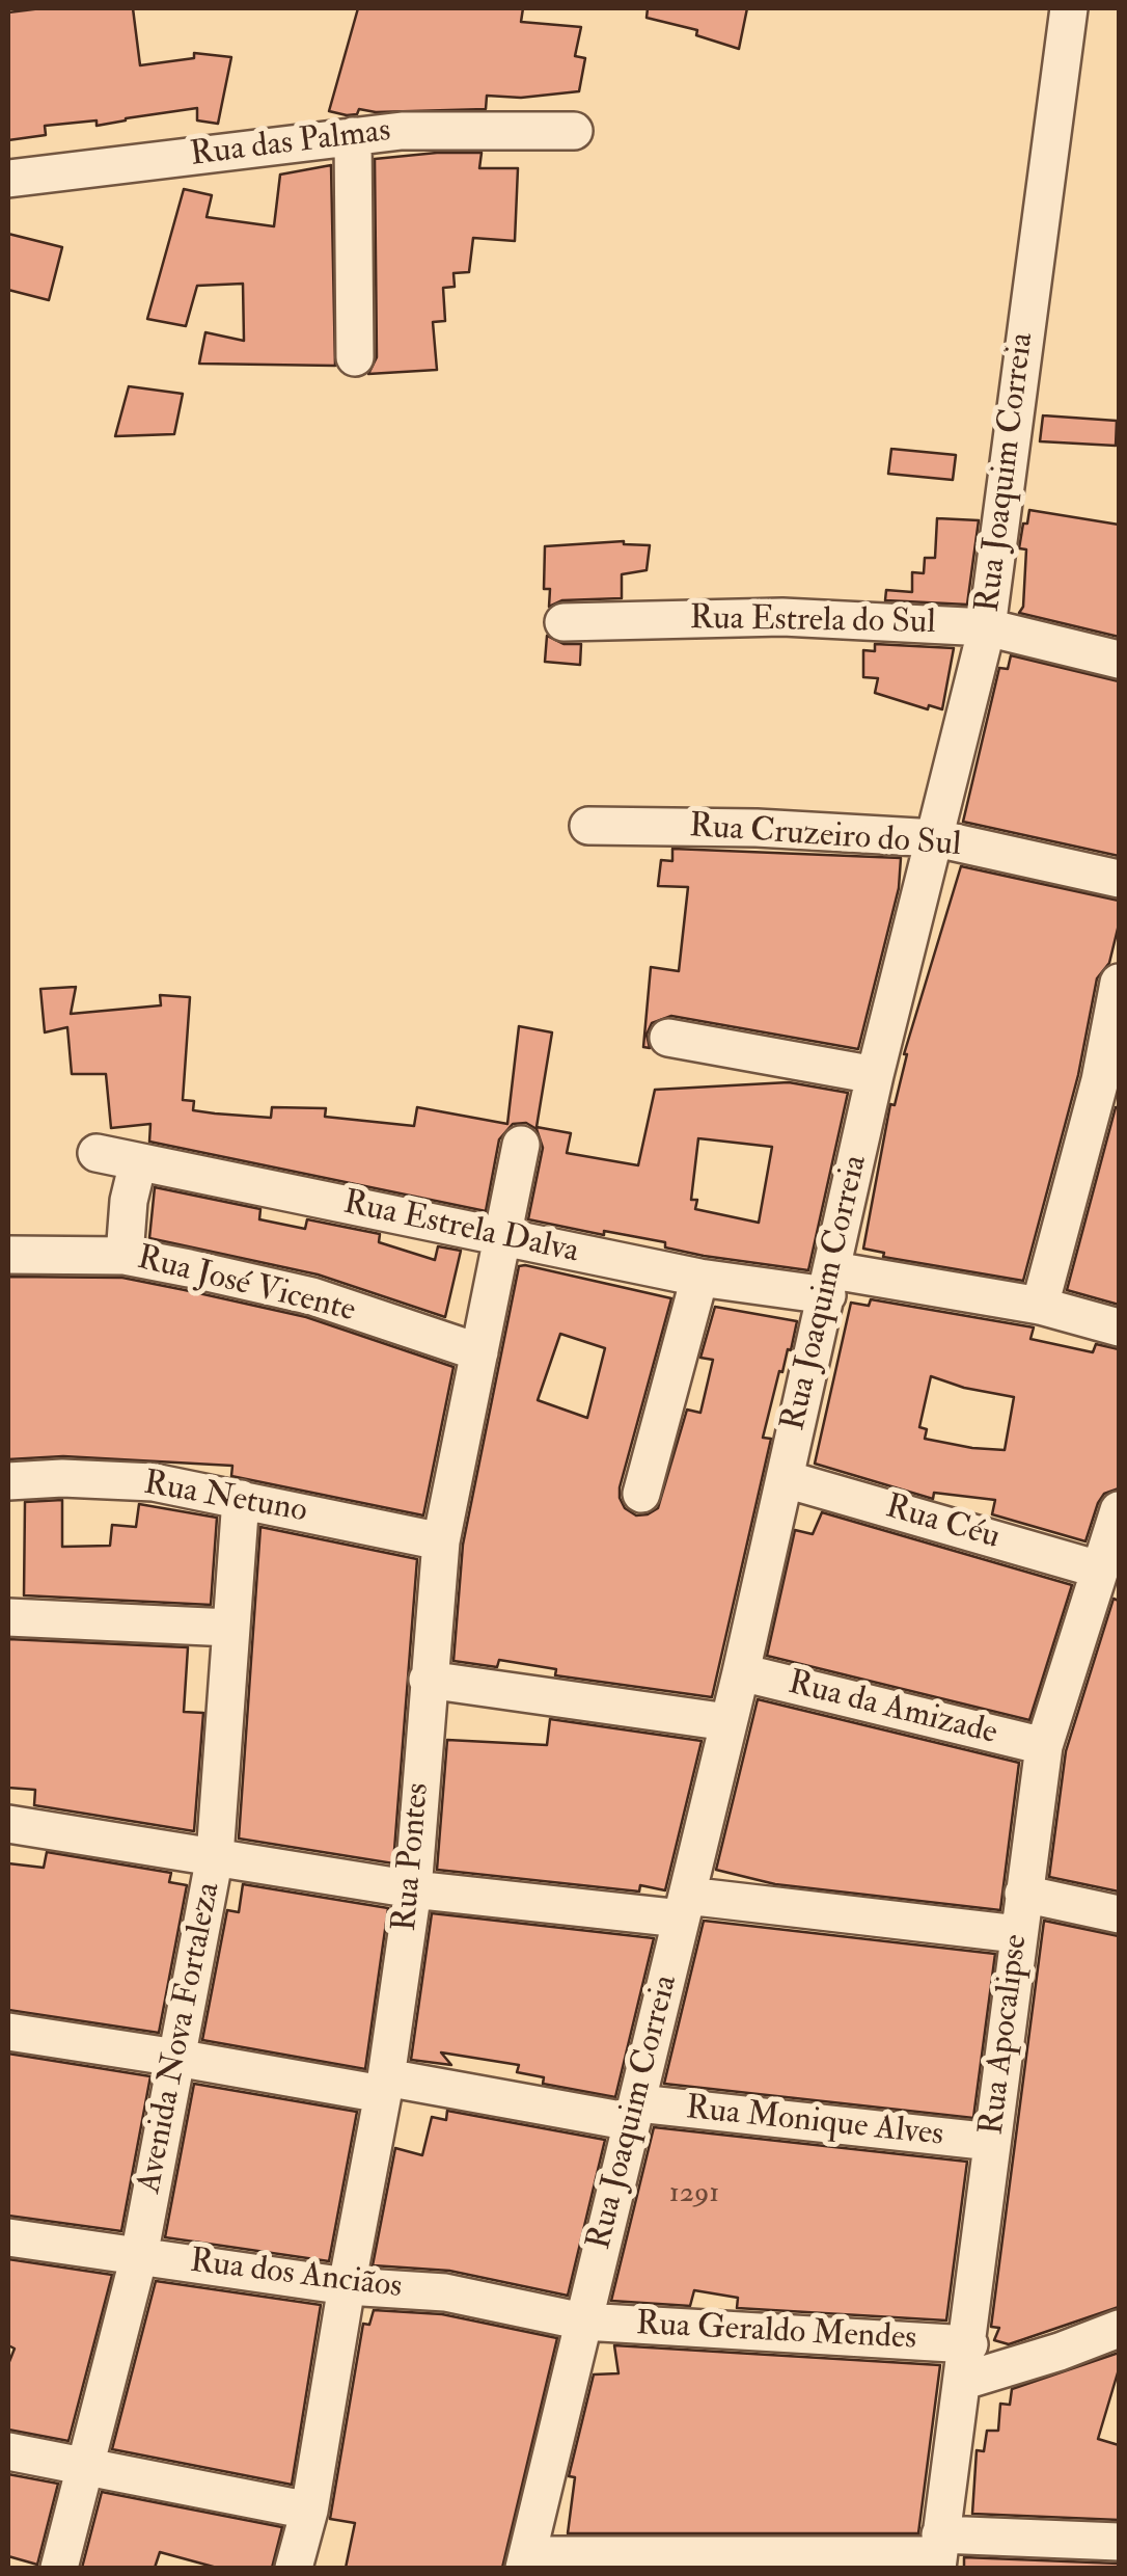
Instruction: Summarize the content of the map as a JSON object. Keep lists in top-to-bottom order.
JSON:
{
  "streets": {
    "street": [
      "Rua das Palmas",
      "Rua Joaquim Correia",
      "Rua Estrela do Sul",
      "Rua Cruzeiro do Sul",
      "Rua Estrela Dalva",
      "Rua José Vicente",
      "Rua Netuno",
      "Rua Céu",
      "Rua da Amizade",
      "Rua Pontes",
      "Rua Apocalipse",
      "Avenida Nova Fortaleza",
      "Rua Monique Alves",
      "Rua dos Anciãos",
      "Rua Geraldo Mendes"
    ]
  },
  "crossings": [
    ["Rua Joaquim Correia", "Rua Estrela do Sul"],
    ["Rua Joaquim Correia", "Rua Cruzeiro do Sul"],
    ["Rua Joaquim Correia", "Rua Estrela Dalva"],
    ["Rua Joaquim Correia", "Rua Céu"],
    ["Rua Joaquim Correia", "Rua da Amizade"],
    ["Rua Joaquim Correia", "Rua Monique Alves"],
    ["Rua Joaquim Correia", "Rua dos Anciãos"],
    ["Rua Joaquim Correia", "Rua Geraldo Mendes"],
    ["Rua Estrela Dalva", "Rua Pontes"],
    ["Rua José Vicente", "Rua Pontes"],
    ["Rua Netuno", "Rua Pontes"],
    ["Rua Netuno", "Avenida Nova Fortaleza"],
    ["Rua Céu", "Rua Apocalipse"],
    ["Rua da Amizade", "Rua Apocalipse"],
    ["Rua Pontes", "Rua Monique Alves"],
    ["Rua Pontes", "Rua dos Anciãos"],
    ["Rua Apocalipse", "Rua Monique Alves"],
    ["Rua Apocalipse", "Rua Geraldo Mendes"],
    ["Avenida Nova Fortaleza", "Rua Monique Alves"],
    ["Avenida Nova Fortaleza", "Rua dos Anciãos"],
    ["Rua dos Anciãos", "Rua Geraldo Mendes"]
  ],
  "house_numbers": ["1291"]
}
